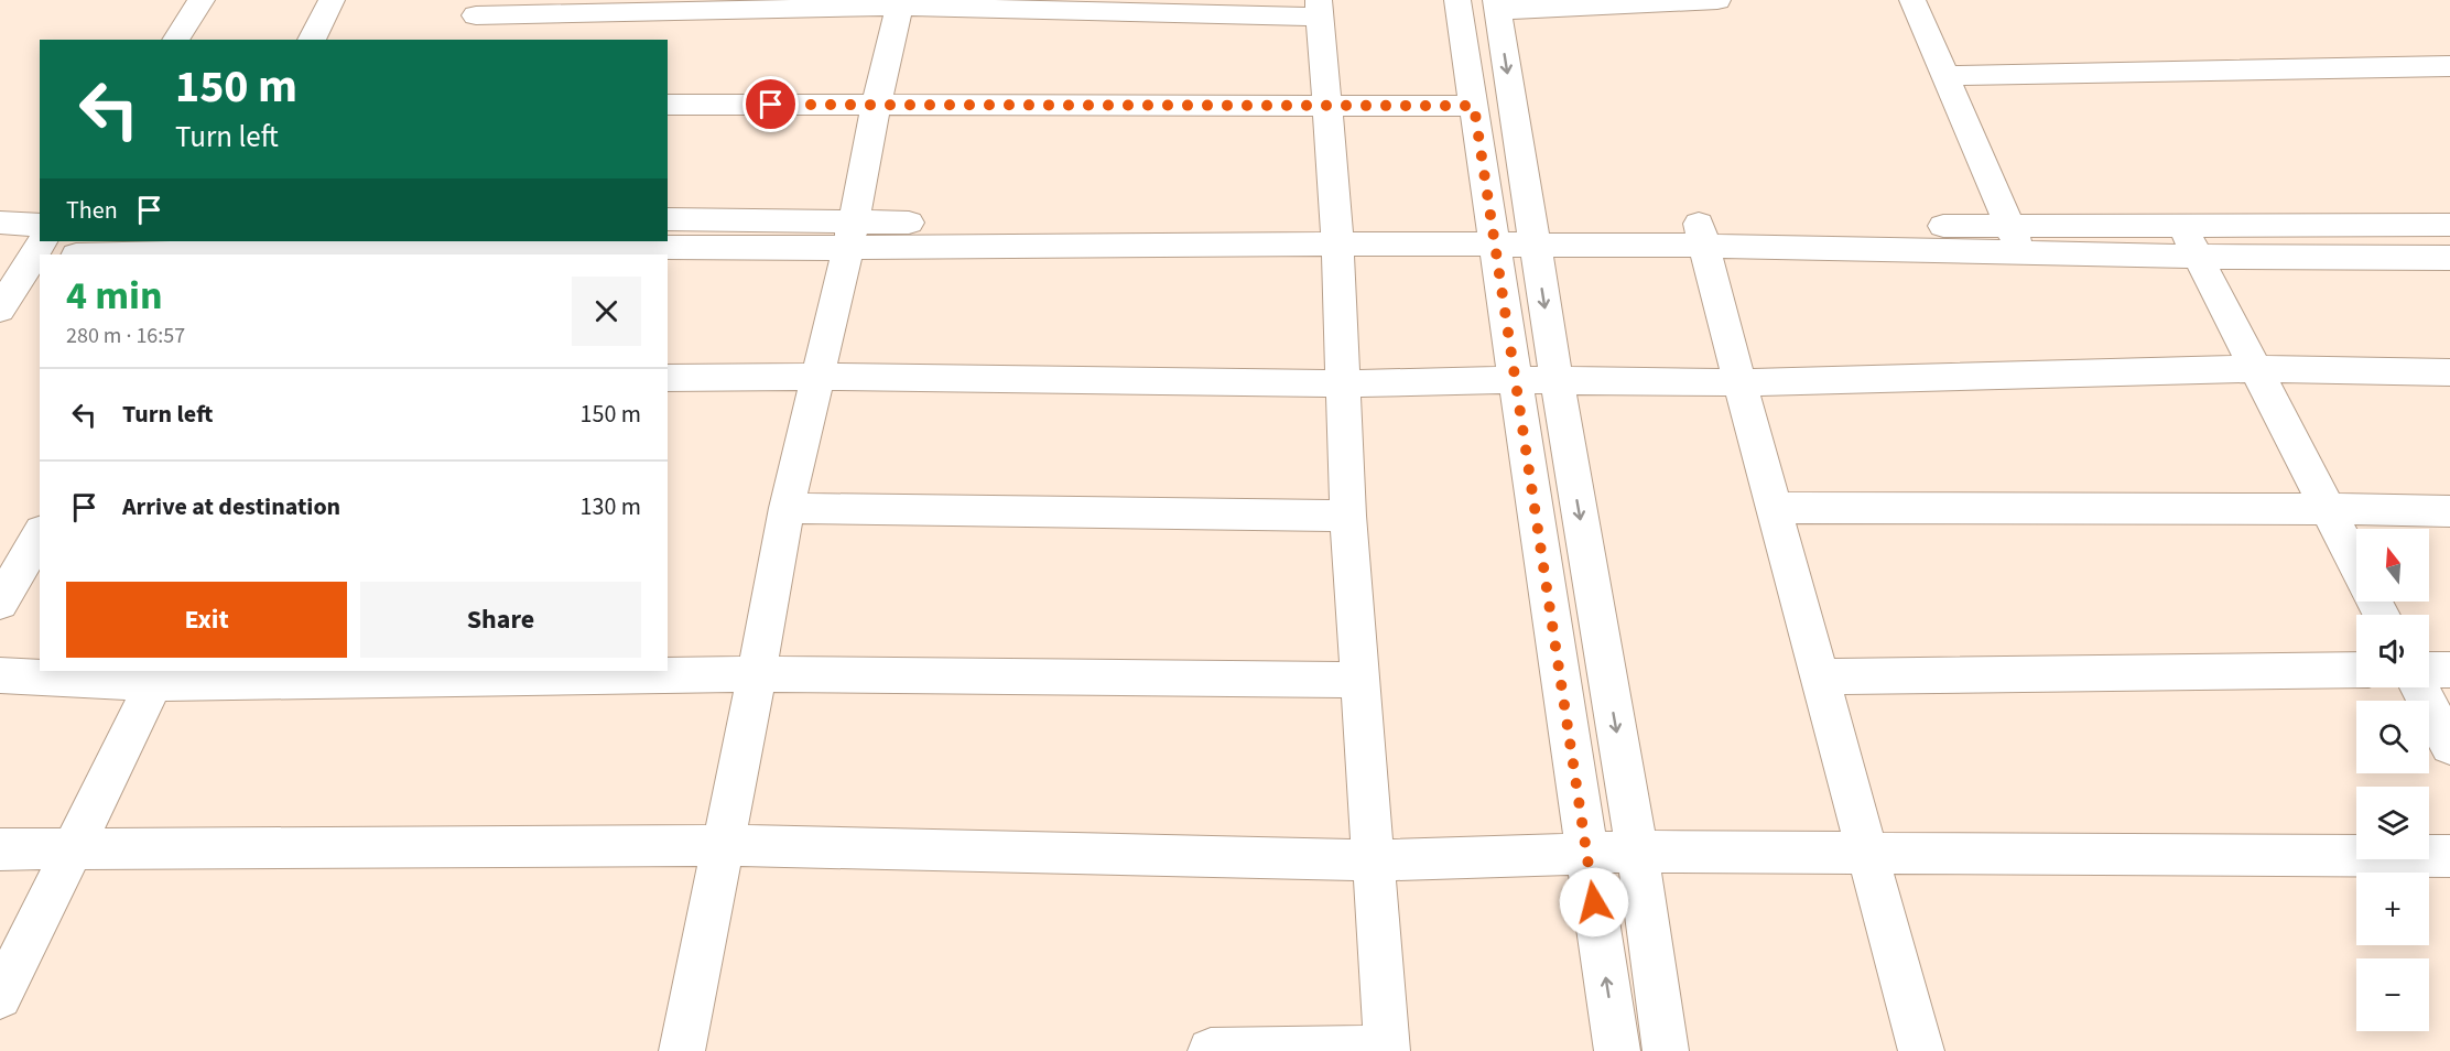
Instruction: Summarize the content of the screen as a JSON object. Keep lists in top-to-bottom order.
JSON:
{
  "north": "top",
  "page": {
    "turn": ["150 m", "Turn left"],
    "then": "Then",
    "heading": ["4 min", "280 m · 16:57"],
    "list": [
      {
        "name": "Turn left",
        "value": "150 m"
      },
      {
        "name": "Arrive at destination",
        "value": "130 m"
      }
    ],
    "map_buttons": ["+", "−"],
    "buttons": ["Exit", "Share"]
  }
}
